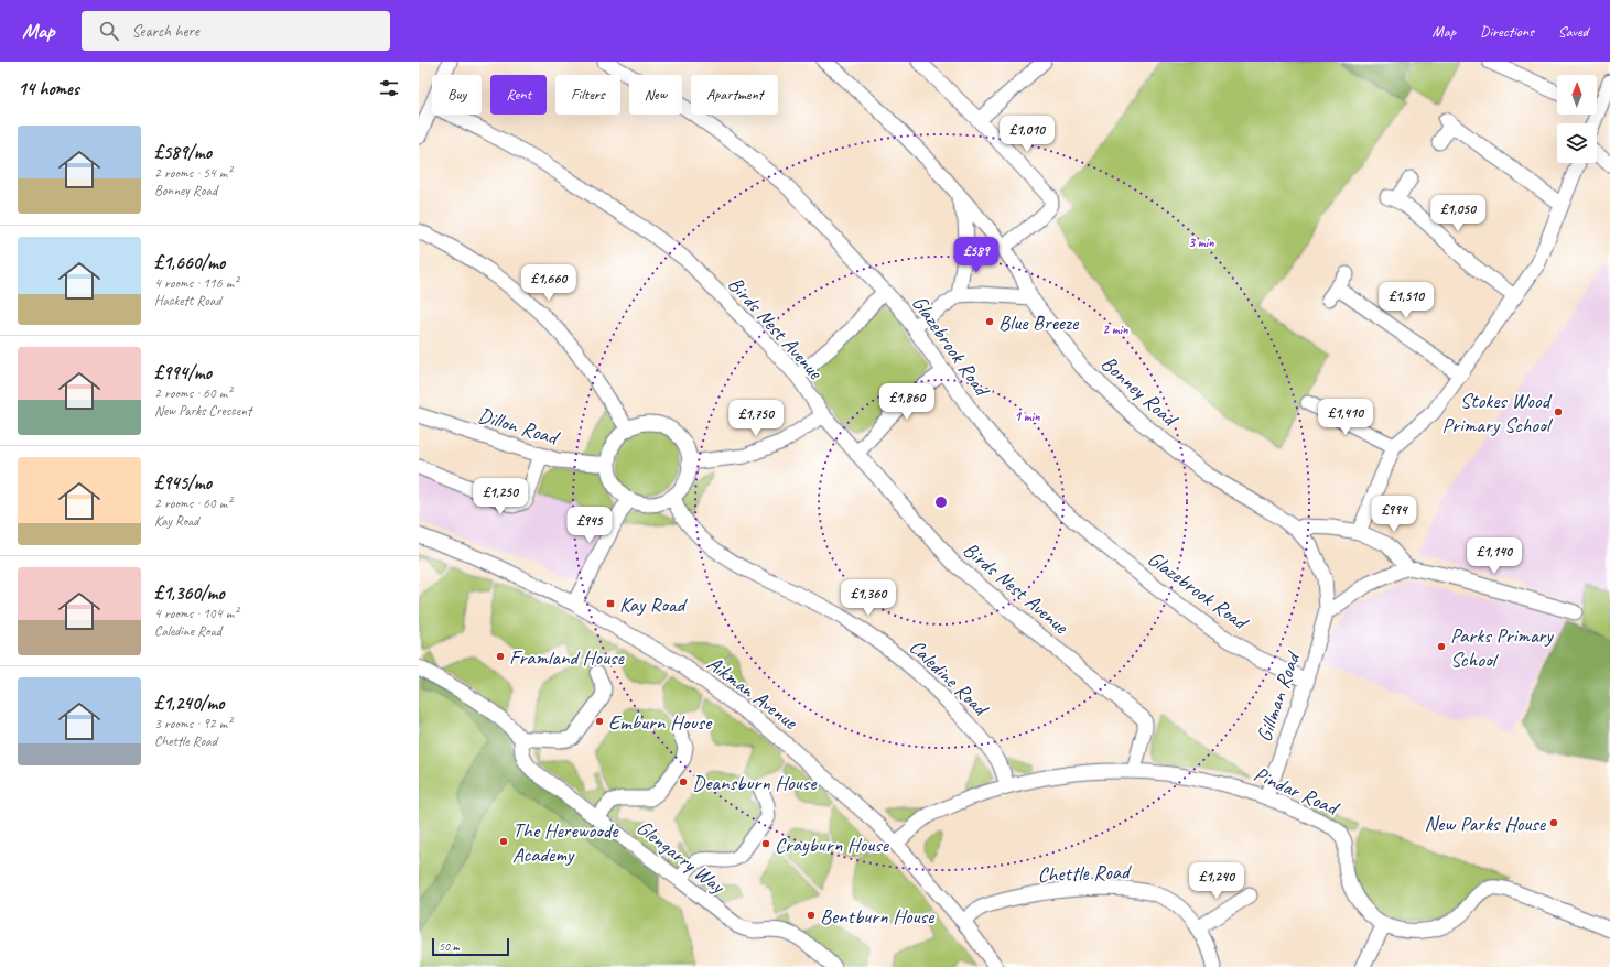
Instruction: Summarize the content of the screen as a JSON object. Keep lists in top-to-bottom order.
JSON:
{
  "streets": {
    "street": [
      "Birds Nest Avenue",
      "Glazebrook Road",
      "Bonney Road",
      "Dillon Road",
      "Caledine Road",
      "Aikman Avenue",
      "Gillman Road",
      "Pindar Road",
      "Glengarry Way",
      "Chettle Road"
    ]
  },
  "crossings": [
    ["Birds Nest Avenue", "Pindar Road"],
    ["Glazebrook Road", "Gillman Road"],
    ["Bonney Road", "Gillman Road"],
    ["Dillon Road", "Caledine Road"],
    ["Caledine Road", "Pindar Road"],
    ["Aikman Avenue", "Pindar Road"],
    ["Aikman Avenue", "Chettle Road"],
    ["Gillman Road", "Pindar Road"]
  ],
  "places": {
    "other": [
      "Blue Breeze",
      "Stokes Wood Primary School",
      "Parks Primary School",
      "Framland House",
      "Emburn House",
      "Deansburn House",
      "New Parks House",
      "The Herewoode Academy",
      "Crayburn House",
      "Bentburn House"
    ],
    "transit": ["Kay Road"]
  },
  "scale_bar": "50 m",
  "north": "top",
  "page": {
    "header": "Map",
    "search": "Search here",
    "nav": ["Map", "Directions", "Saved"],
    "heading": "14 homes",
    "chip": [
      "Buy",
      "Rent",
      "Filters",
      "New",
      "Apartment"
    ],
    "list": [
      {
        "name": "£589/mo",
        "note": "2 rooms · 54 m² · Bonney Road"
      },
      {
        "name": "£1,660/mo",
        "note": "4 rooms · 116 m² · Hackett Road"
      },
      {
        "name": "£994/mo",
        "note": "2 rooms · 60 m² · New Parks Crescent"
      },
      {
        "name": "£945/mo",
        "note": "2 rooms · 60 m² · Kay Road"
      },
      {
        "name": "£1,360/mo",
        "note": "4 rooms · 104 m² · Caledine Road"
      },
      {
        "name": "£1,240/mo",
        "note": "3 rooms · 92 m² · Chettle Road"
      }
    ],
    "price": [
      "£1,010",
      "£1,050",
      "£589",
      "£1,660",
      "£1,510",
      "£1,860",
      "£1,410",
      "£1,750",
      "£1,250",
      "£994",
      "£945",
      "£1,140",
      "£1,360",
      "£1,240"
    ],
    "scale": "50 m"
  },
  "rings": ["3 min", "2 min", "1 min"]
}
